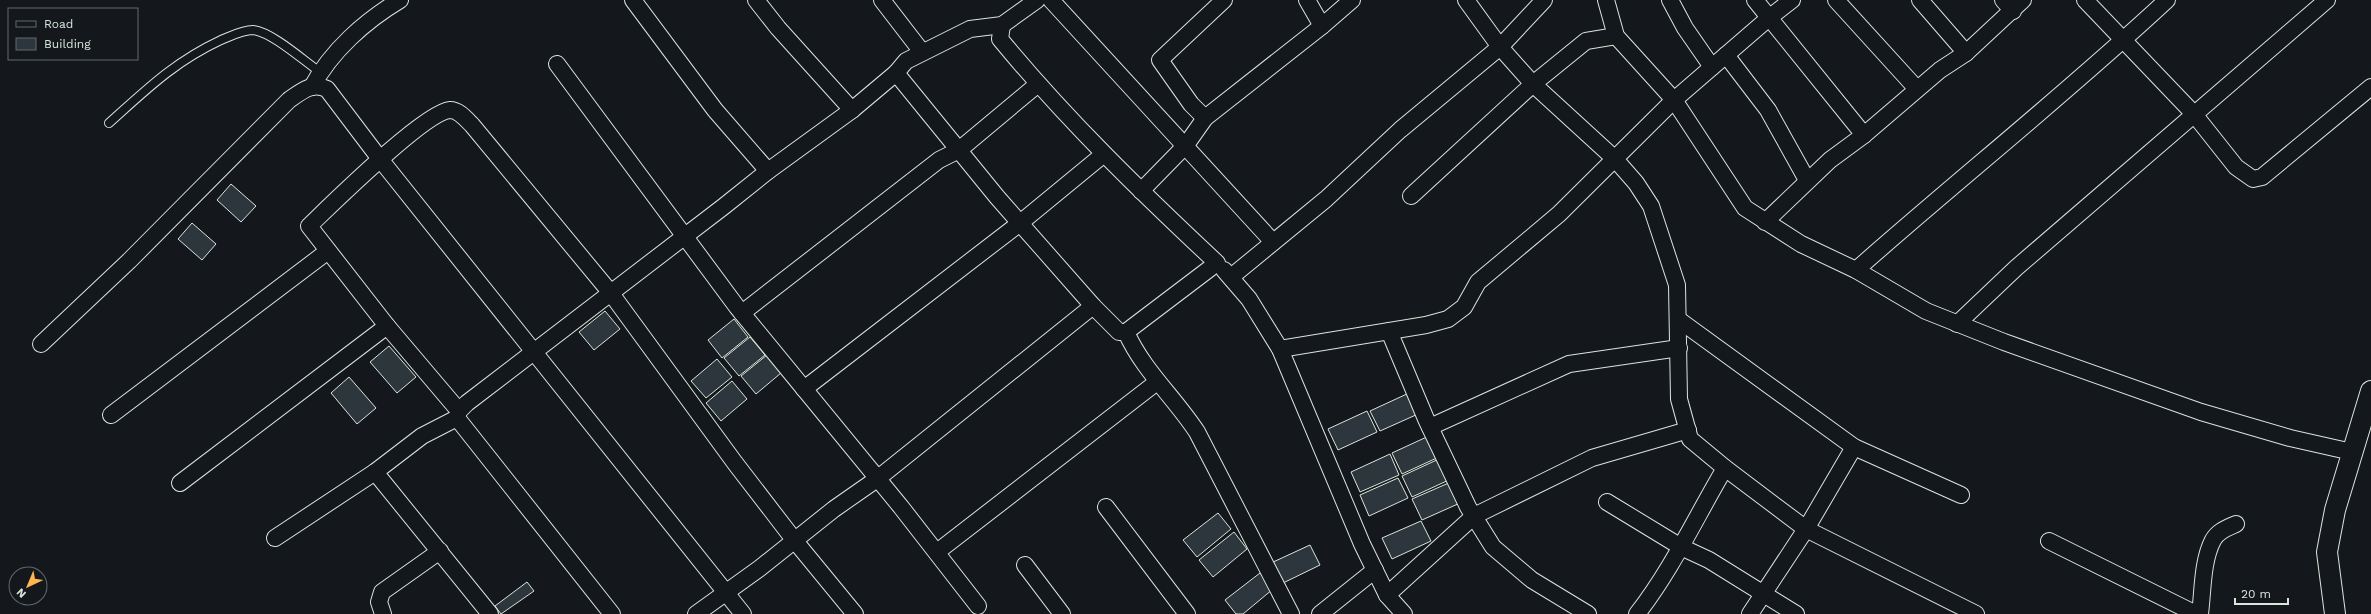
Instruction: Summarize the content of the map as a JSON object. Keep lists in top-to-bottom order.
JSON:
{
  "legend": ["Road", "Building"],
  "scale_bar": "20 m",
  "north": "bottom left"
}
